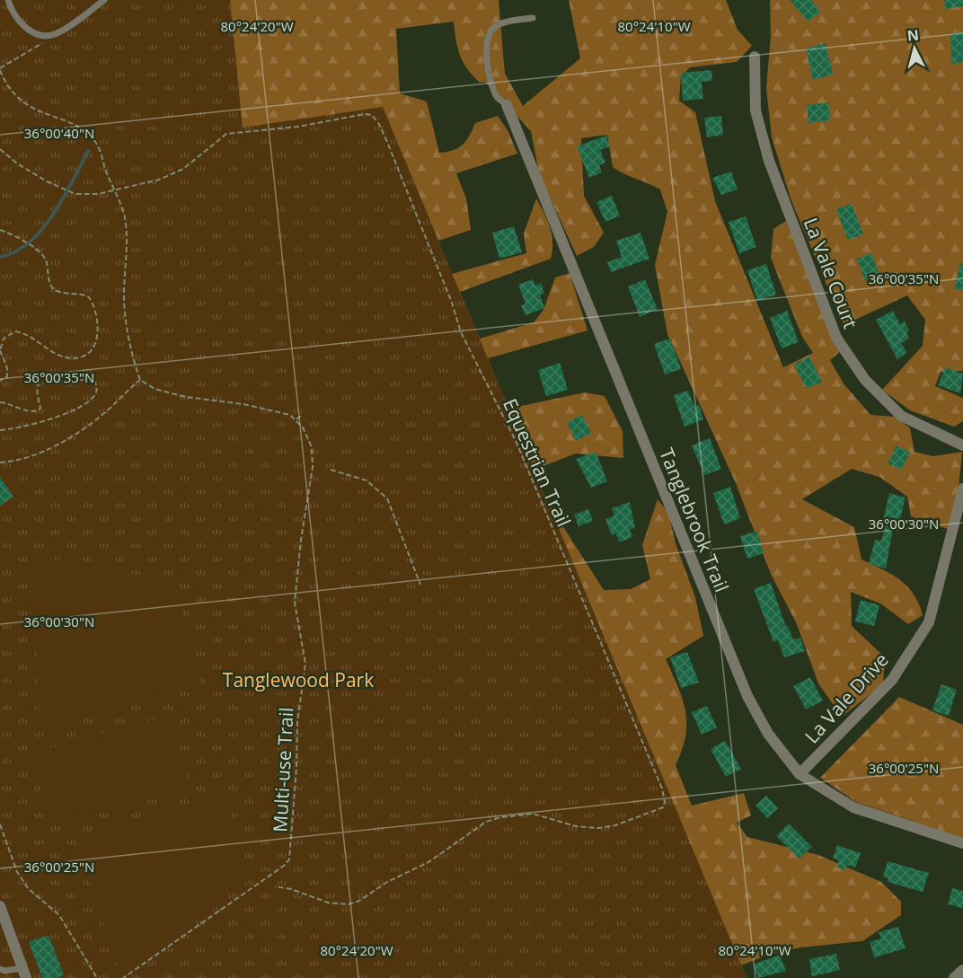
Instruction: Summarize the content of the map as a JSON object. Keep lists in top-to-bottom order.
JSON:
{
  "streets": {
    "street": ["La Vale Court", "Tanglebrook Trail", "La Vale Drive"],
    "path": ["Equestrian Trail", "Multi-use Trail"]
  },
  "crossings": [
    ["Tanglebrook Trail", "La Vale Drive"]
  ],
  "parks": ["Tanglewood Park"],
  "north": "top",
  "coordinates": [
    "80°24'20\"W",
    "80°24'10\"W",
    "36°00'40\"N",
    "36°00'35\"N",
    "36°00'30\"N",
    "36°00'25\"N"
  ]
}
